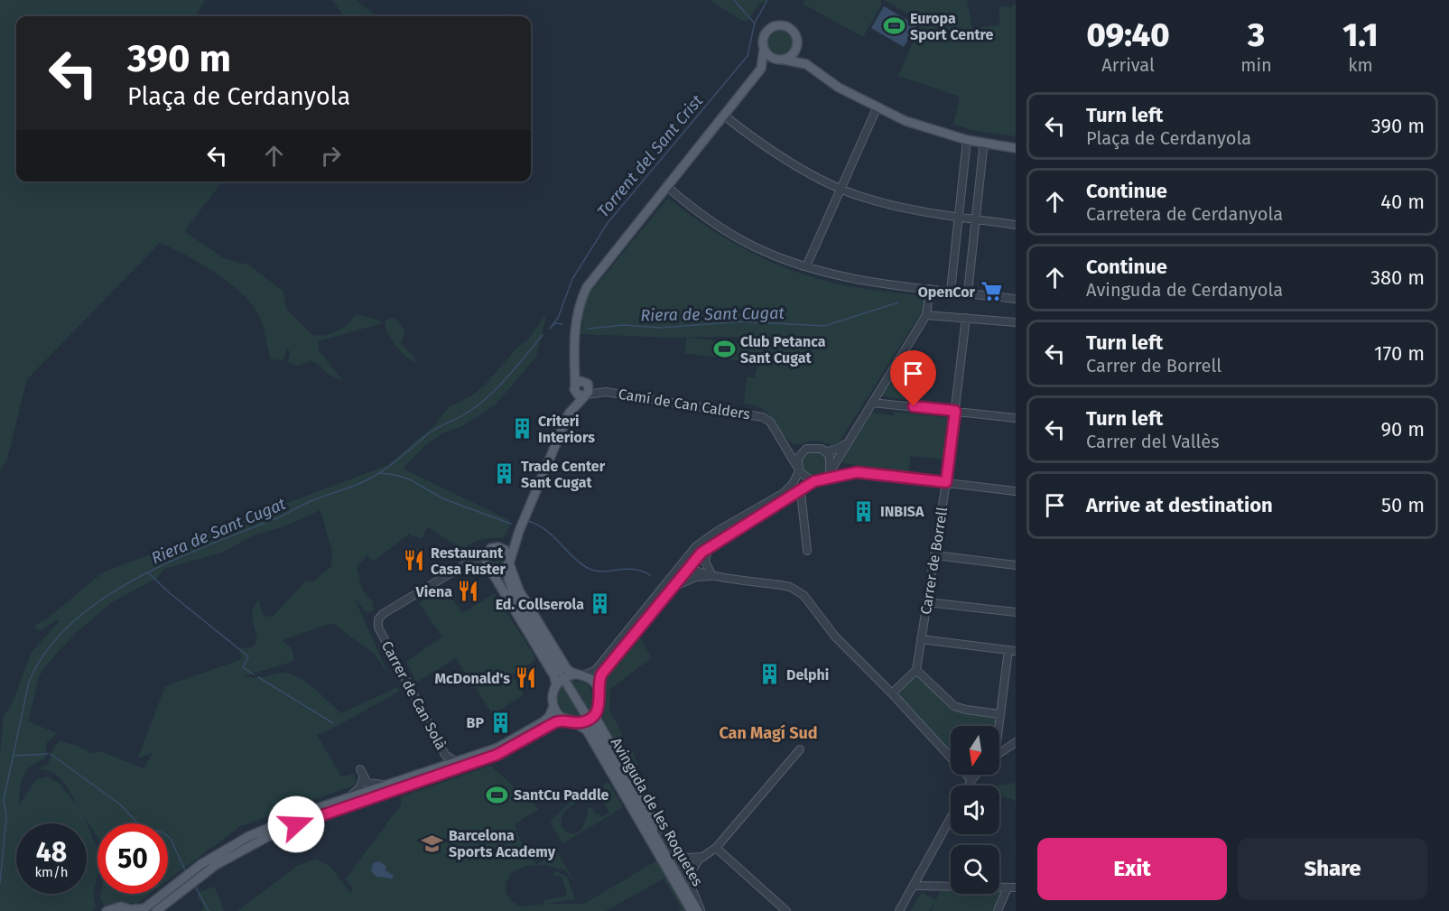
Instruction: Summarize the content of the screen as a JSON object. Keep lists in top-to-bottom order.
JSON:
{
  "streets": {
    "main road": ["Avinguda de les Roquetes"],
    "street": ["Camí de Can Calders", "Carrer de Borrell", "Carrer de Can Solà"]
  },
  "districts": ["Can Magí Sud"],
  "water": ["Torrent del Sant Crist", "Riera de Sant Cugat"],
  "places": {
    "sports": ["Europa Sport Centre", "Club Petanca Sant Cugat", "SantCu Paddle"],
    "supermarket": ["OpenCor"],
    "building": [
      "Criteri Interiors",
      "Trade Center Sant Cugat",
      "INBISA",
      "Ed. Collserola",
      "Delphi",
      "BP"
    ],
    "restaurant": ["Restaurant Casa Fuster", "Viena", "McDonald's"],
    "school or university": ["Barcelona Sports Academy"]
  },
  "north": "bottom",
  "page": {
    "eta": [
      "09:40",
      "Arrival",
      "3",
      "min",
      "1.1",
      "km"
    ],
    "turn": ["390 m", "Plaça de Cerdanyola"],
    "list": [
      {
        "name": "Turn left",
        "note": "Plaça de Cerdanyola",
        "value": "390 m"
      },
      {
        "name": "Continue",
        "note": "Carretera de Cerdanyola",
        "value": "40 m"
      },
      {
        "name": "Continue",
        "note": "Avinguda de Cerdanyola",
        "value": "380 m"
      },
      {
        "name": "Turn left",
        "note": "Carrer de Borrell",
        "value": "170 m"
      },
      {
        "name": "Turn left",
        "note": "Carrer del Vallès",
        "value": "90 m"
      },
      {
        "name": "Arrive at destination",
        "value": "50 m"
      }
    ],
    "speed": "48 km/h",
    "limit": "50",
    "buttons": ["Exit", "Share"]
  }
}
